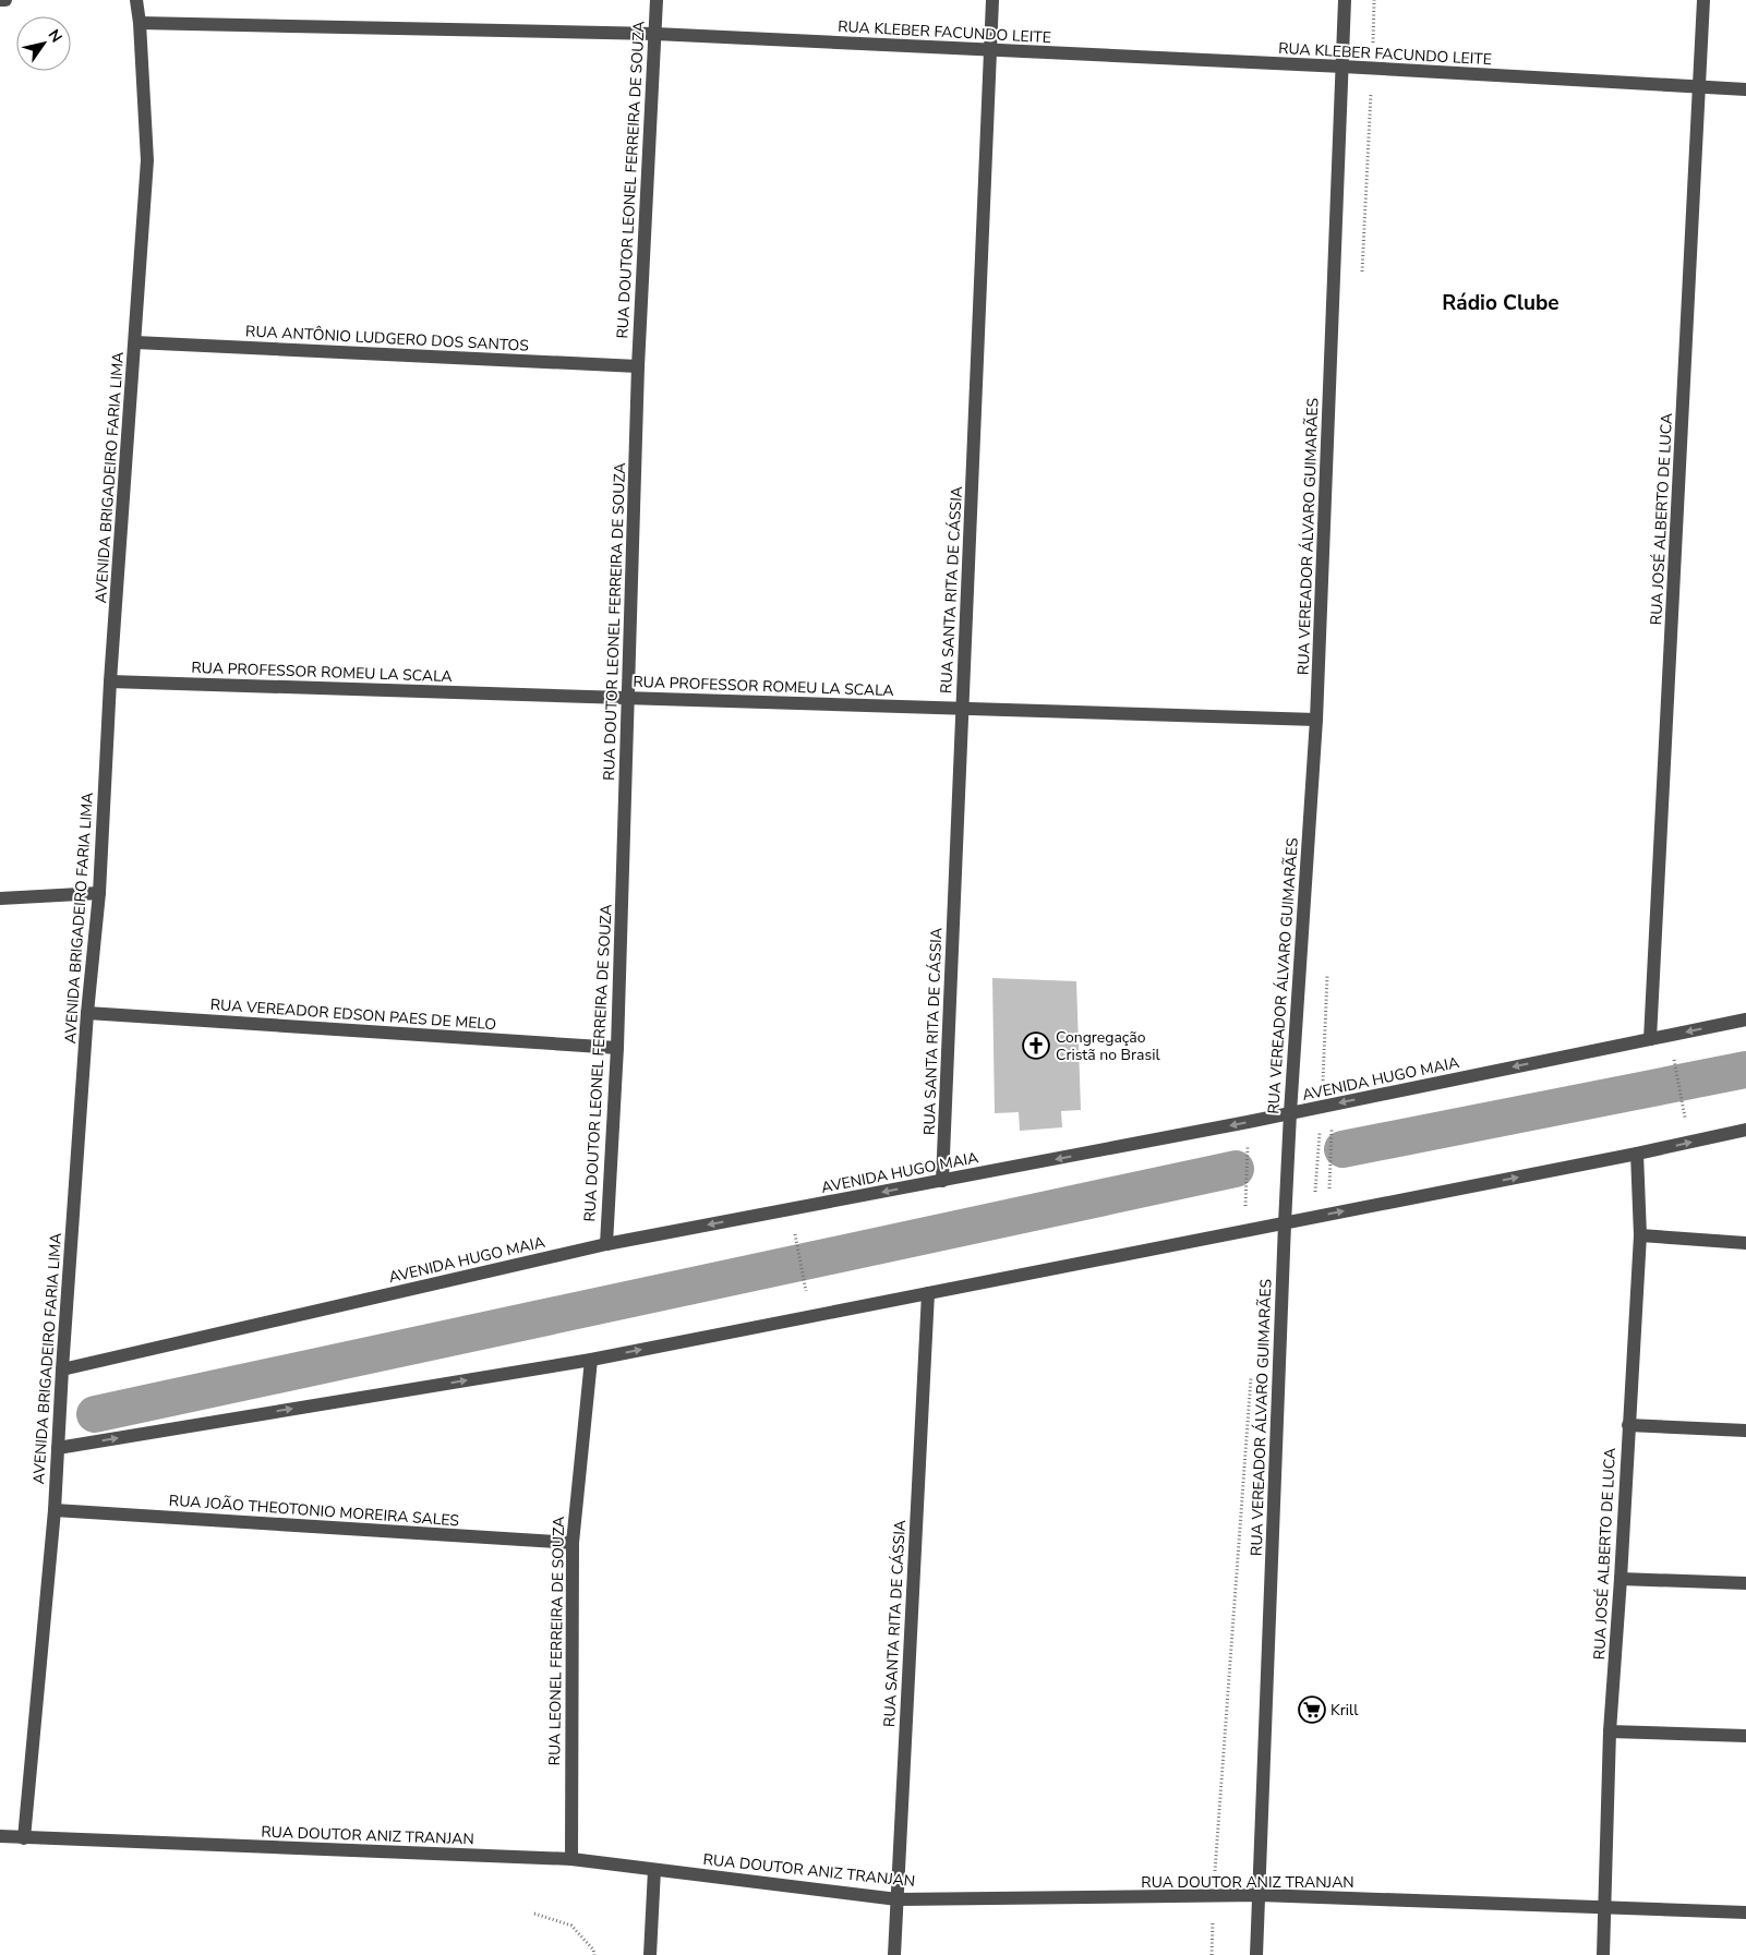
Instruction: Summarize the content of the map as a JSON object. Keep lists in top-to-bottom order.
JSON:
{
  "streets": {
    "street": [
      "RUA KLEBER FACUNDO LEITE",
      "RUA DOUTOR LEONEL FERREIRA DE SOUZA",
      "RUA ANTÔNIO LUDGERO DOS SANTOS",
      "AVENIDA BRIGADEIRO FARIA LIMA",
      "RUA JOSÉ ALBERTO DE LUCA",
      "RUA VEREADOR ÁLVARO GUIMARÃES",
      "RUA SANTA RITA DE CÁSSIA",
      "RUA PROFESSOR ROMEU LA SCALA",
      "RUA VEREADOR EDSON PAES DE MELO",
      "AVENIDA HUGO MAIA",
      "RUA JOÃO THEOTONIO MOREIRA SALES",
      "RUA LEONEL FERREIRA DE SOUZA",
      "RUA DOUTOR ANIZ TRANJAN"
    ]
  },
  "crossings": [
    ["RUA KLEBER FACUNDO LEITE", "RUA DOUTOR LEONEL FERREIRA DE SOUZA"],
    ["RUA KLEBER FACUNDO LEITE", "AVENIDA BRIGADEIRO FARIA LIMA"],
    ["RUA KLEBER FACUNDO LEITE", "RUA JOSÉ ALBERTO DE LUCA"],
    ["RUA KLEBER FACUNDO LEITE", "RUA VEREADOR ÁLVARO GUIMARÃES"],
    ["RUA KLEBER FACUNDO LEITE", "RUA SANTA RITA DE CÁSSIA"],
    ["RUA DOUTOR LEONEL FERREIRA DE SOUZA", "RUA ANTÔNIO LUDGERO DOS SANTOS"],
    ["RUA DOUTOR LEONEL FERREIRA DE SOUZA", "RUA PROFESSOR ROMEU LA SCALA"],
    ["RUA DOUTOR LEONEL FERREIRA DE SOUZA", "RUA VEREADOR EDSON PAES DE MELO"],
    ["RUA DOUTOR LEONEL FERREIRA DE SOUZA", "AVENIDA HUGO MAIA"],
    ["RUA ANTÔNIO LUDGERO DOS SANTOS", "AVENIDA BRIGADEIRO FARIA LIMA"],
    ["AVENIDA BRIGADEIRO FARIA LIMA", "RUA PROFESSOR ROMEU LA SCALA"],
    ["AVENIDA BRIGADEIRO FARIA LIMA", "RUA VEREADOR EDSON PAES DE MELO"],
    ["AVENIDA BRIGADEIRO FARIA LIMA", "AVENIDA HUGO MAIA"],
    ["AVENIDA BRIGADEIRO FARIA LIMA", "RUA JOÃO THEOTONIO MOREIRA SALES"],
    ["AVENIDA BRIGADEIRO FARIA LIMA", "RUA DOUTOR ANIZ TRANJAN"],
    ["RUA JOSÉ ALBERTO DE LUCA", "AVENIDA HUGO MAIA"],
    ["RUA JOSÉ ALBERTO DE LUCA", "RUA DOUTOR ANIZ TRANJAN"],
    ["RUA VEREADOR ÁLVARO GUIMARÃES", "RUA PROFESSOR ROMEU LA SCALA"],
    ["RUA VEREADOR ÁLVARO GUIMARÃES", "AVENIDA HUGO MAIA"],
    ["RUA VEREADOR ÁLVARO GUIMARÃES", "RUA DOUTOR ANIZ TRANJAN"],
    ["RUA SANTA RITA DE CÁSSIA", "RUA PROFESSOR ROMEU LA SCALA"],
    ["RUA SANTA RITA DE CÁSSIA", "AVENIDA HUGO MAIA"],
    ["RUA SANTA RITA DE CÁSSIA", "RUA DOUTOR ANIZ TRANJAN"],
    ["RUA JOÃO THEOTONIO MOREIRA SALES", "RUA LEONEL FERREIRA DE SOUZA"],
    ["RUA LEONEL FERREIRA DE SOUZA", "RUA DOUTOR ANIZ TRANJAN"]
  ],
  "districts": ["Rádio Clube"],
  "places": {
    "church": ["Congregação Cristã no Brasil"],
    "supermarket": ["Krill"]
  },
  "north": "top right"
}
